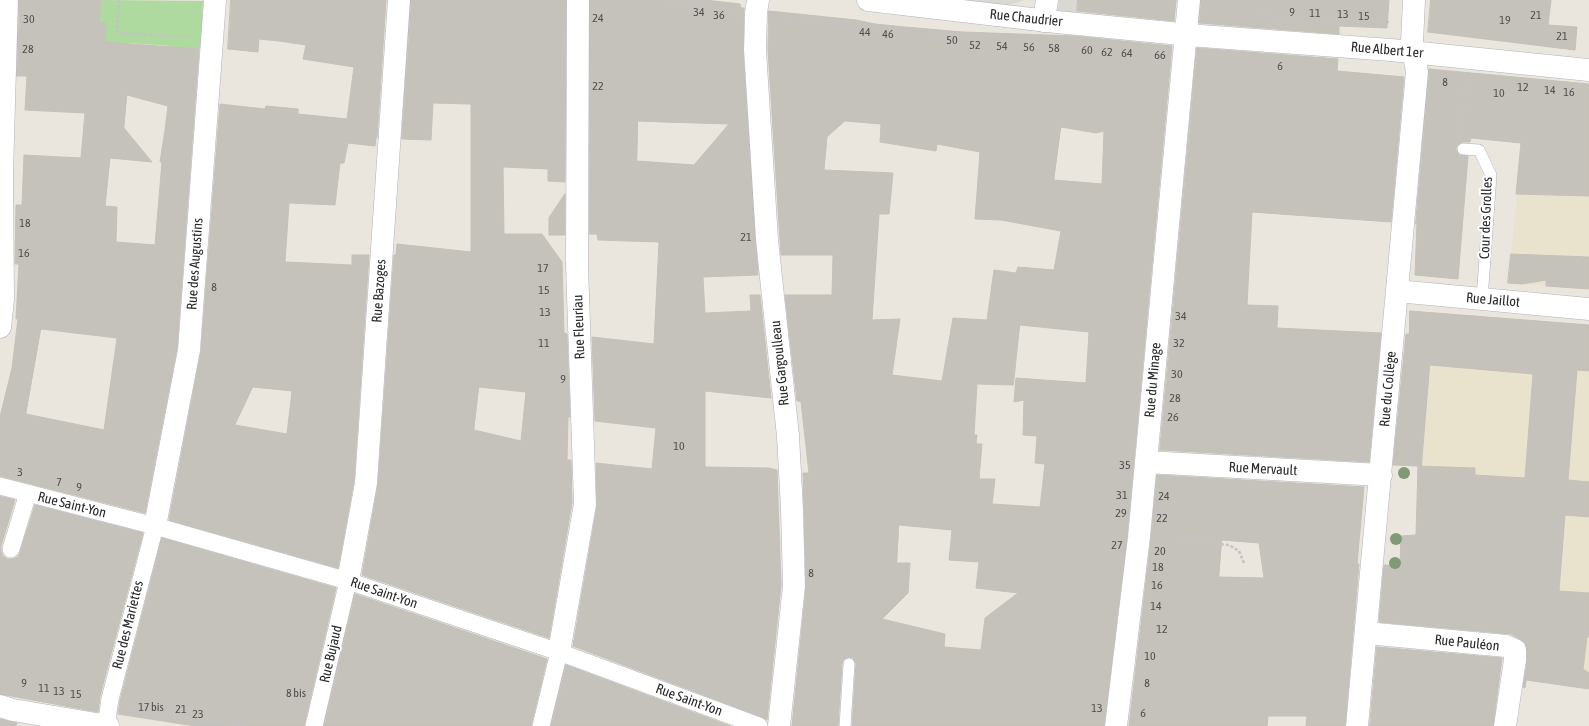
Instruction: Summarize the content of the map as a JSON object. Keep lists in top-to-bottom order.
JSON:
{
  "streets": {
    "street": [
      "Rue Chaudrier",
      "Rue Albert 1er",
      "Rue des Augustins",
      "Rue Bazoges",
      "Rue Jaillot",
      "Rue Fleuriau",
      "Rue Gargoulleau",
      "Rue du Minage",
      "Rue du Collège",
      "Rue Mervault",
      "Rue Saint-Yon",
      "Rue des Mariettes",
      "Rue Pauléon",
      "Rue Bujaud"
    ],
    "lane": ["Cour des Grolles"]
  },
  "crossings": [
    ["Rue Chaudrier", "Rue Albert 1er"],
    ["Rue Chaudrier", "Rue du Minage"],
    ["Rue Albert 1er", "Rue du Minage"],
    ["Rue Albert 1er", "Rue du Collège"],
    ["Cour des Grolles", "Rue Jaillot"],
    ["Rue des Augustins", "Rue Saint-Yon"],
    ["Rue des Augustins", "Rue des Mariettes"],
    ["Rue Bazoges", "Rue Saint-Yon"],
    ["Rue Bazoges", "Rue Bujaud"],
    ["Rue Jaillot", "Rue du Collège"],
    ["Rue Fleuriau", "Rue Saint-Yon"],
    ["Rue du Minage", "Rue Mervault"],
    ["Rue du Collège", "Rue Mervault"],
    ["Rue du Collège", "Rue Pauléon"],
    ["Rue Saint-Yon", "Rue des Mariettes"],
    ["Rue Saint-Yon", "Rue Bujaud"]
  ],
  "house_numbers": [
    "34",
    "9",
    "11",
    "13",
    "36",
    "21",
    "15",
    "24",
    "30",
    "19",
    "44",
    "46",
    "21",
    "50",
    "52",
    "54",
    "56",
    "58",
    "28",
    "60",
    "62",
    "64",
    "66",
    "6",
    "8",
    "22",
    "12",
    "14",
    "16",
    "10",
    "18",
    "21",
    "16",
    "17",
    "8",
    "15",
    "13",
    "34",
    "11",
    "32",
    "30",
    "9",
    "28",
    "26",
    "10",
    "35",
    "3",
    "7",
    "9",
    "31",
    "24",
    "29",
    "22",
    "27",
    "20",
    "18",
    "8",
    "16",
    "14",
    "12",
    "10",
    "9",
    "8",
    "11",
    "13",
    "8 bis",
    "15",
    "17 bis",
    "13",
    "21",
    "6",
    "23"
  ]
}
